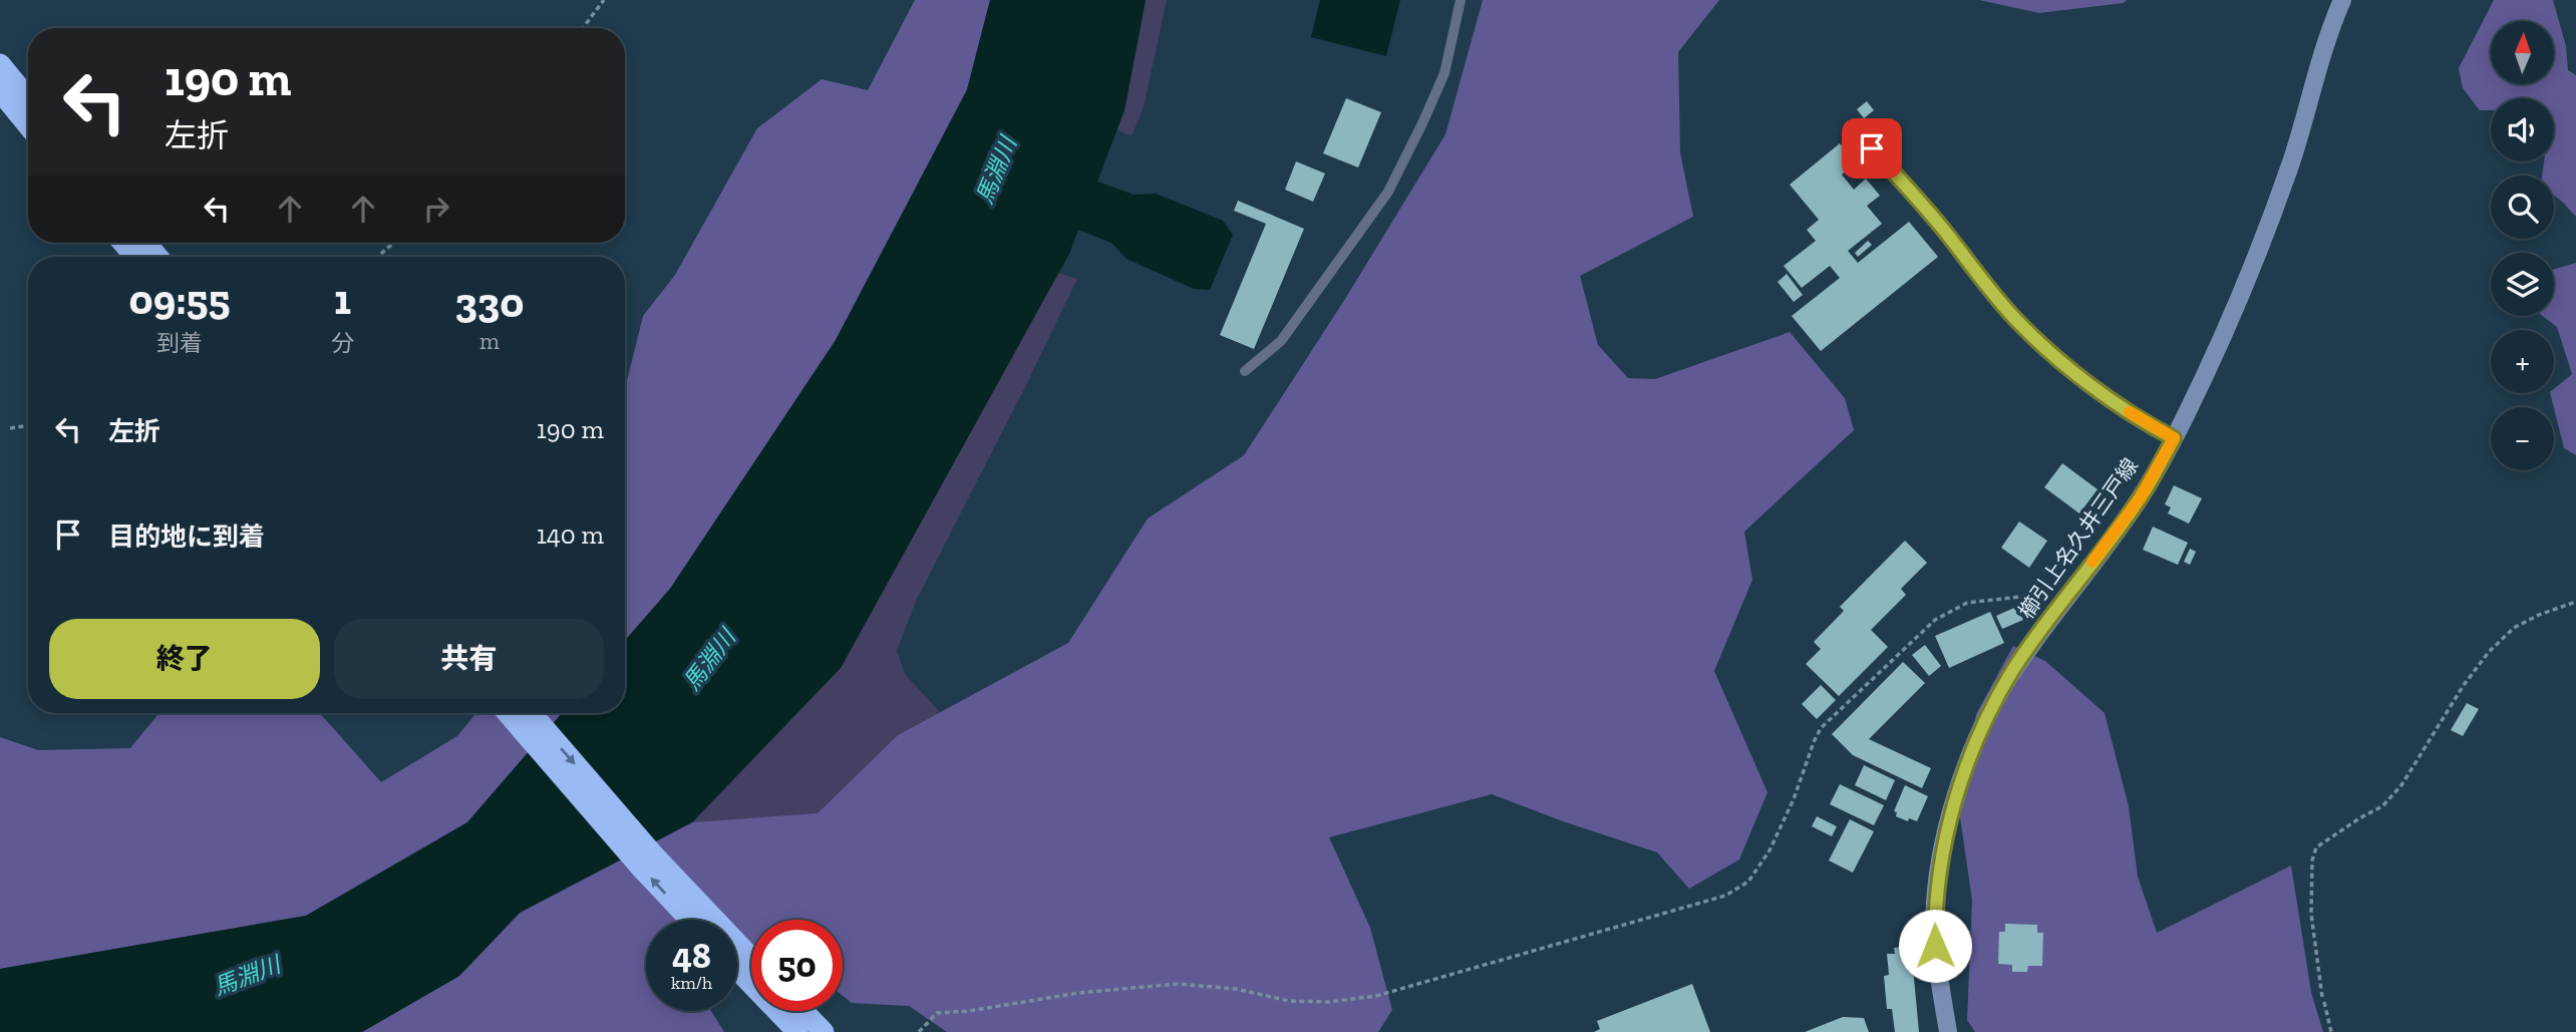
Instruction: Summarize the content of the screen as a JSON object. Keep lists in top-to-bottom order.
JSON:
{
  "streets": {
    "main road": ["櫛引上名久井三戸線"]
  },
  "water": ["馬淵川"],
  "north": "top",
  "page": {
    "map_buttons": ["+", "−"],
    "turn": ["190 m", "左折"],
    "eta": [
      "09:55",
      "到着",
      "1",
      "分",
      "330",
      "m"
    ],
    "list": [
      {
        "name": "左折",
        "value": "190 m"
      },
      {
        "name": "目的地に到着",
        "value": "140 m"
      }
    ],
    "buttons": ["終了", "共有"],
    "speed": "48 km/h",
    "limit": "50"
  }
}
